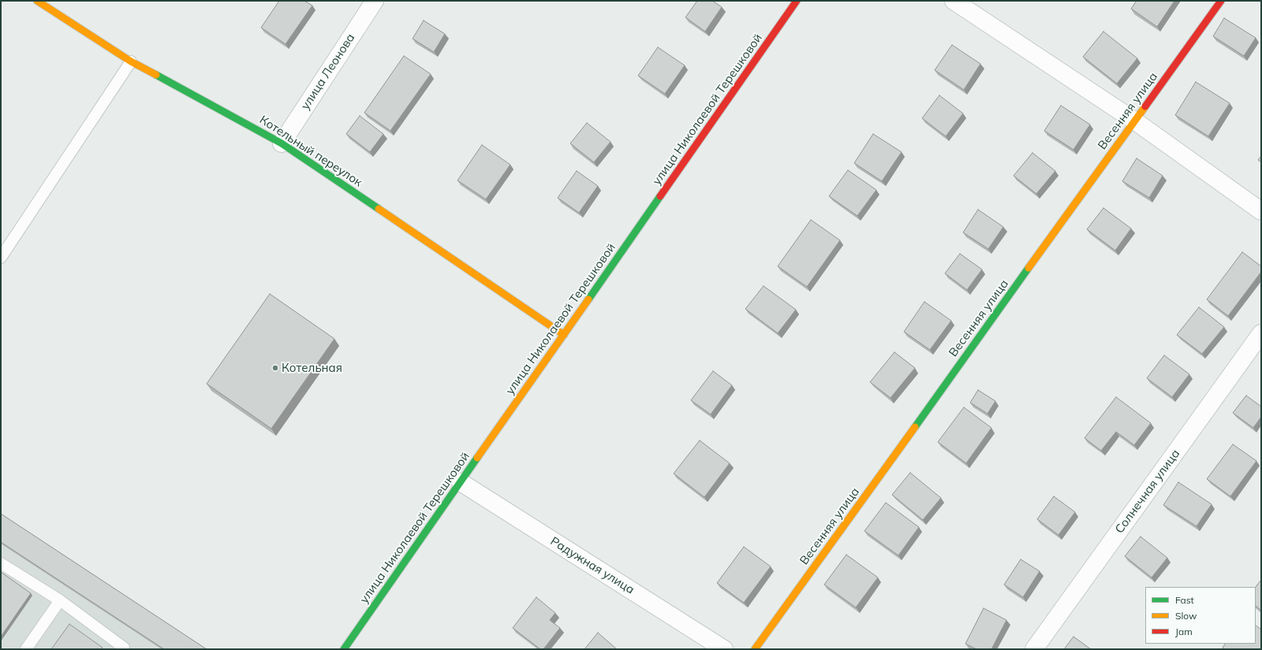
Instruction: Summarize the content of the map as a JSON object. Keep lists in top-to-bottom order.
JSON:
{
  "streets": {
    "street": [
      "улица Леонова",
      "улица Николаевой Терешковой",
      "Весенняя улица",
      "Котельный переулок",
      "Солнечная улица",
      "Радужная улица"
    ]
  },
  "crossings": [
    ["улица Леонова", "Котельный переулок"],
    ["улица Николаевой Терешковой", "Котельный переулок"],
    ["улица Николаевой Терешковой", "Радужная улица"]
  ],
  "places": ["Котельная"],
  "legend": ["Fast", "Slow", "Jam"]
}
